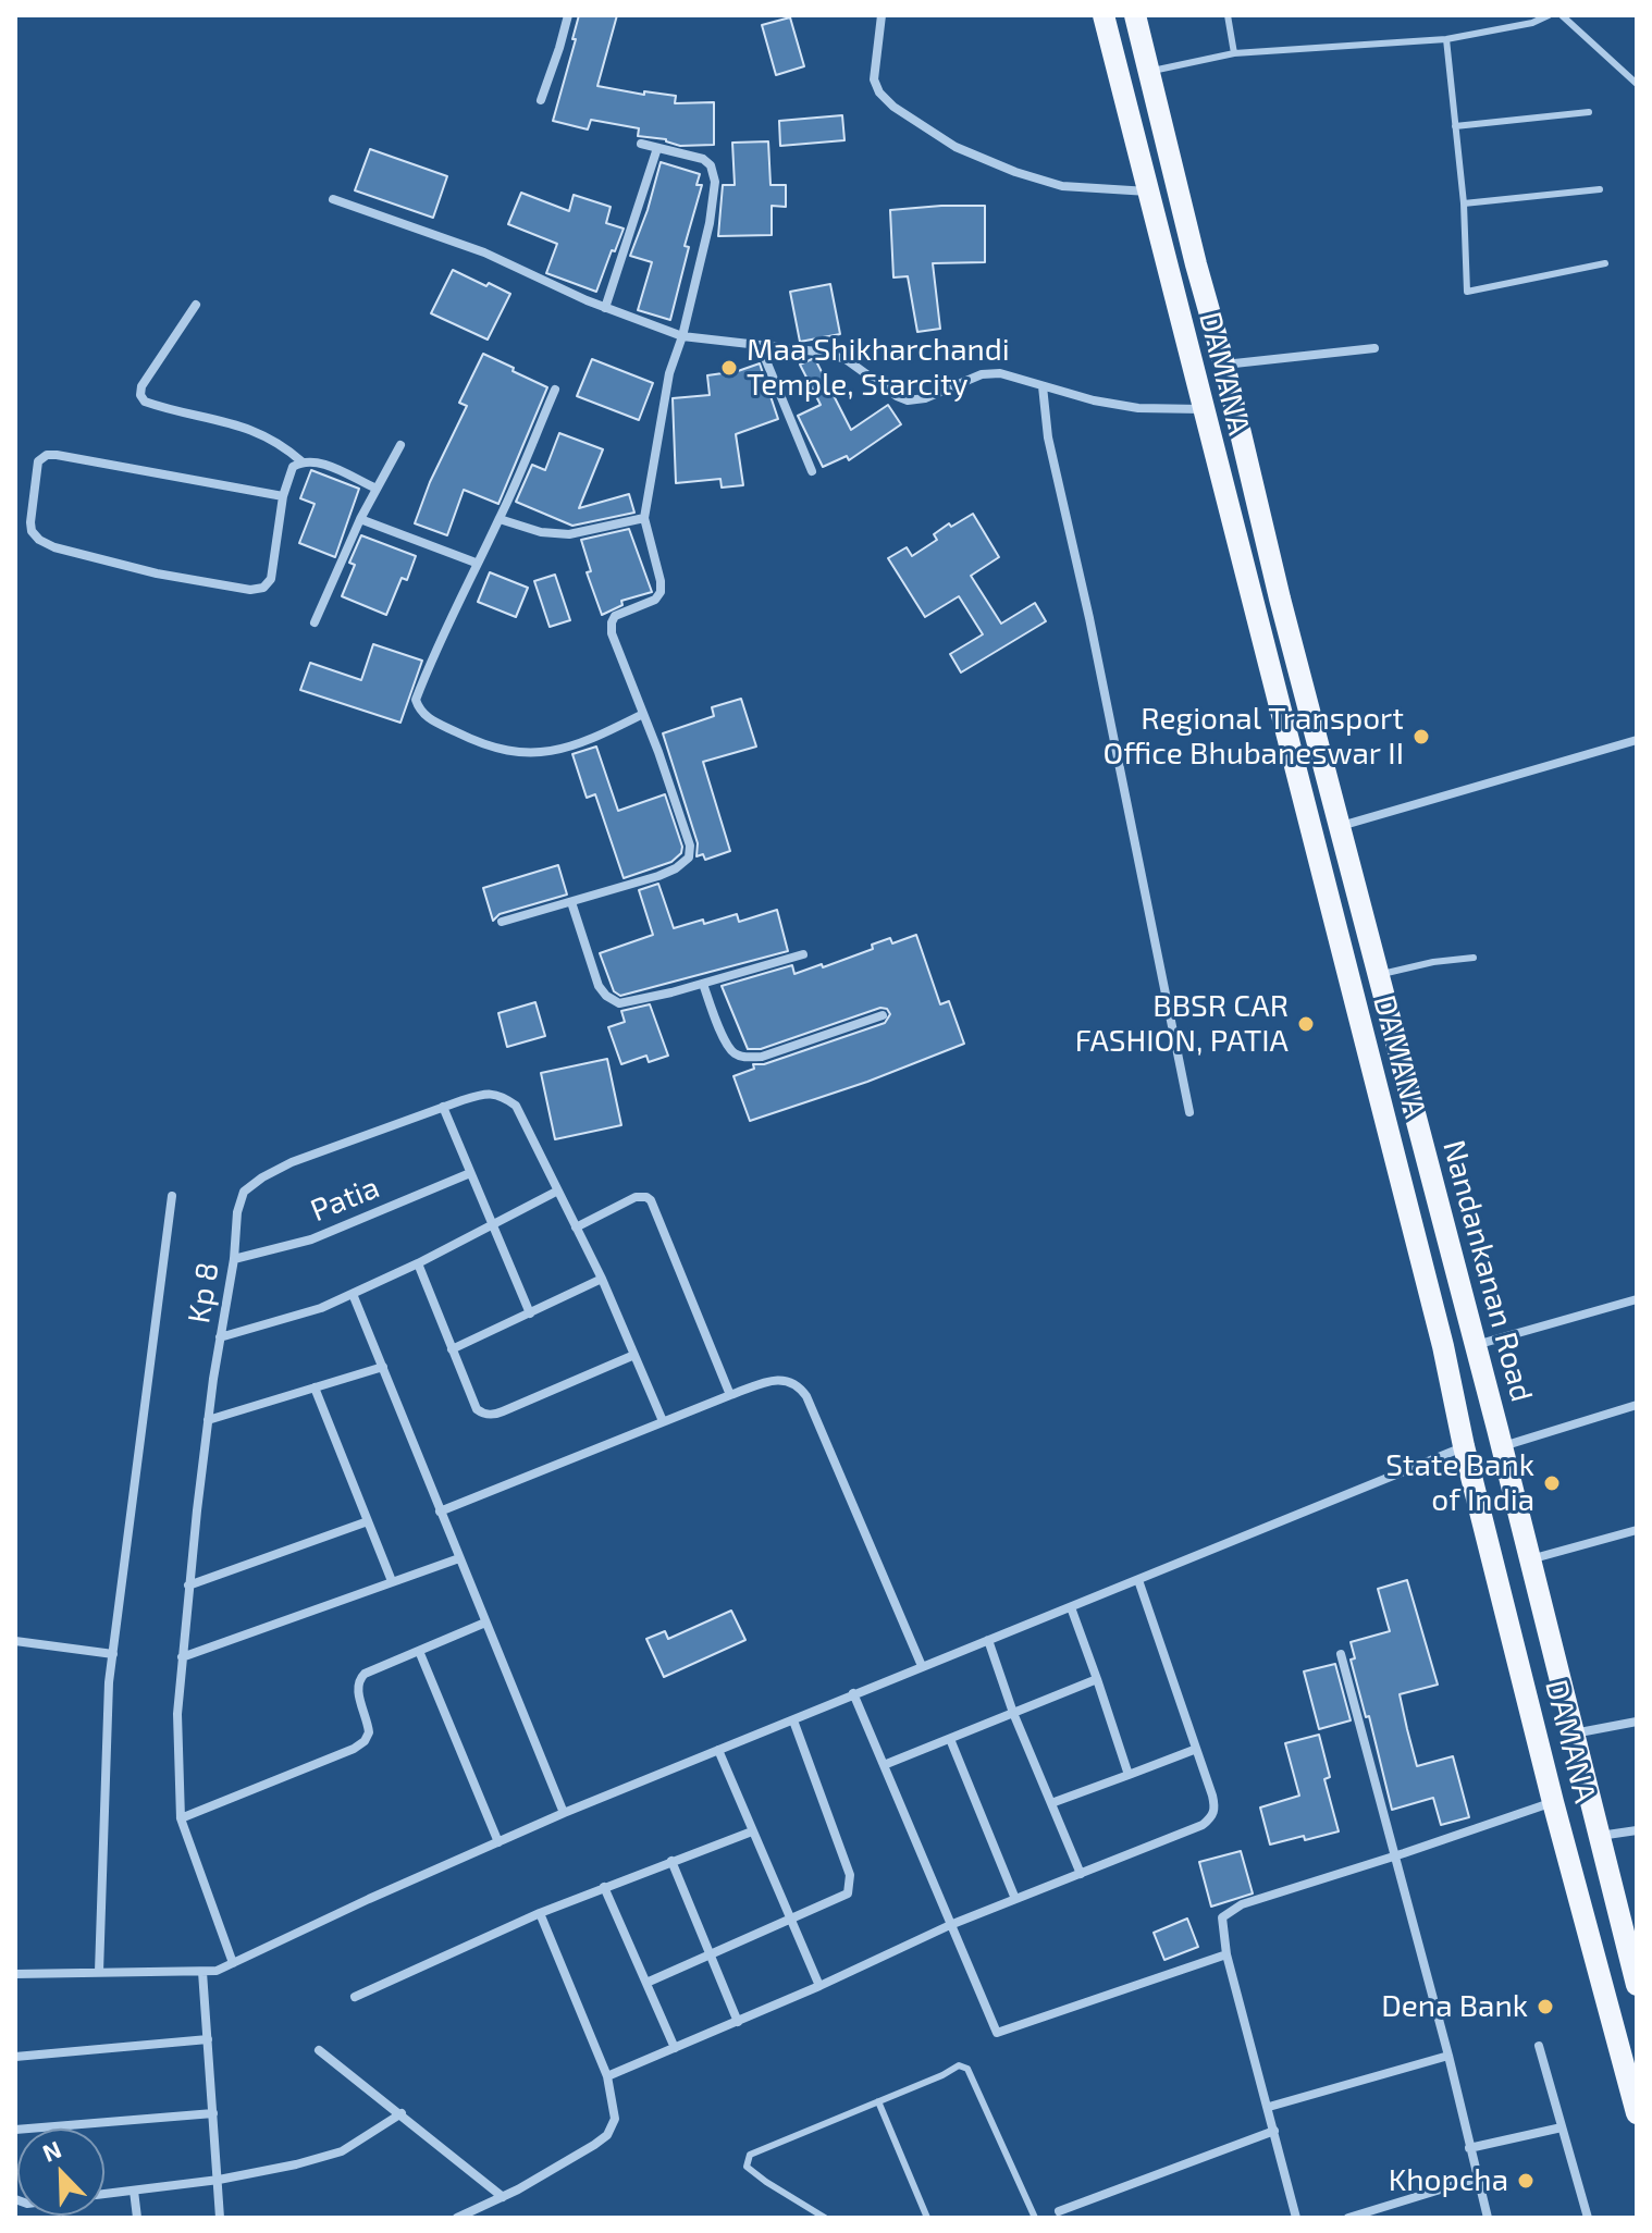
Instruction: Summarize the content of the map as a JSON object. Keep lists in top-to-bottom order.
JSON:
{
  "streets": {
    "main road": ["DAMANA", "Nandankanan Road"],
    "street": ["Patia", "Kp 8"]
  },
  "crossings": [
    ["Patia", "Kp 8"]
  ],
  "places": [
    "Maa Shikharchandi Temple, Starcity",
    "Regional Transport Office Bhubaneswar II",
    "BBSR CAR FASHION, PATIA",
    "State Bank of India",
    "Dena Bank",
    "Khopcha"
  ],
  "north": "top left"
}
